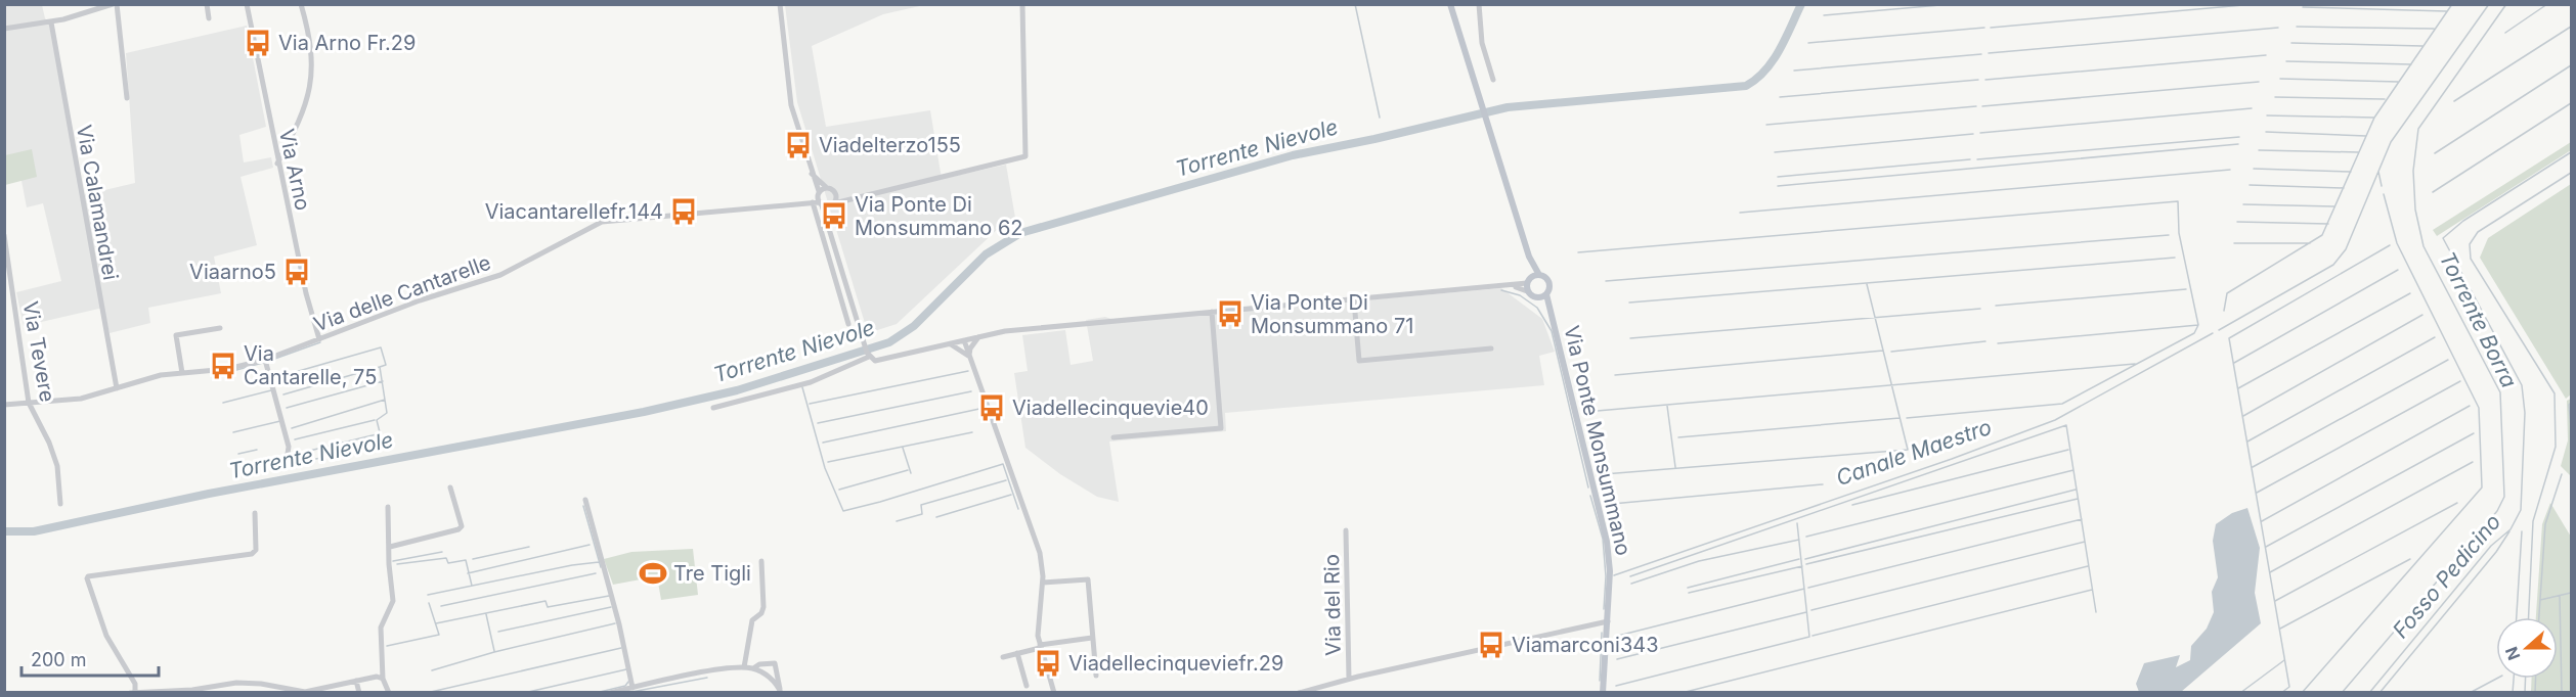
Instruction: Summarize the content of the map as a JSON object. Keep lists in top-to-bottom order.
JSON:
{
  "streets": {
    "main road": ["Via Ponte Monsummano"],
    "street": [
      "Via Arno",
      "Via Calamandrei",
      "Via delle Cantarelle",
      "Via Tevere",
      "Via del Rio"
    ]
  },
  "crossings": [
    ["Via Arno", "Via delle Cantarelle"],
    ["Via Calamandrei", "Via delle Cantarelle"],
    ["Via delle Cantarelle", "Via Tevere"]
  ],
  "water": [
    "Torrente Nievole",
    "Torrente Borra",
    "Canale Maestro",
    "Fosso Pedicino"
  ],
  "places": {
    "bus stop": [
      "Via Arno Fr.29",
      "Viadelterzo155",
      "Viacantarellefr.144",
      "Via Ponte Di Monsummano 62",
      "Viaarno5",
      "Via Ponte Di Monsummano 71",
      "Via Cantarelle, 75",
      "Viadellecinquevie40",
      "Viamarconi343",
      "Viadellecinqueviefr.29"
    ],
    "sports": ["Tre Tigli"]
  },
  "scale_bar": "200 m",
  "north": "left"
}
